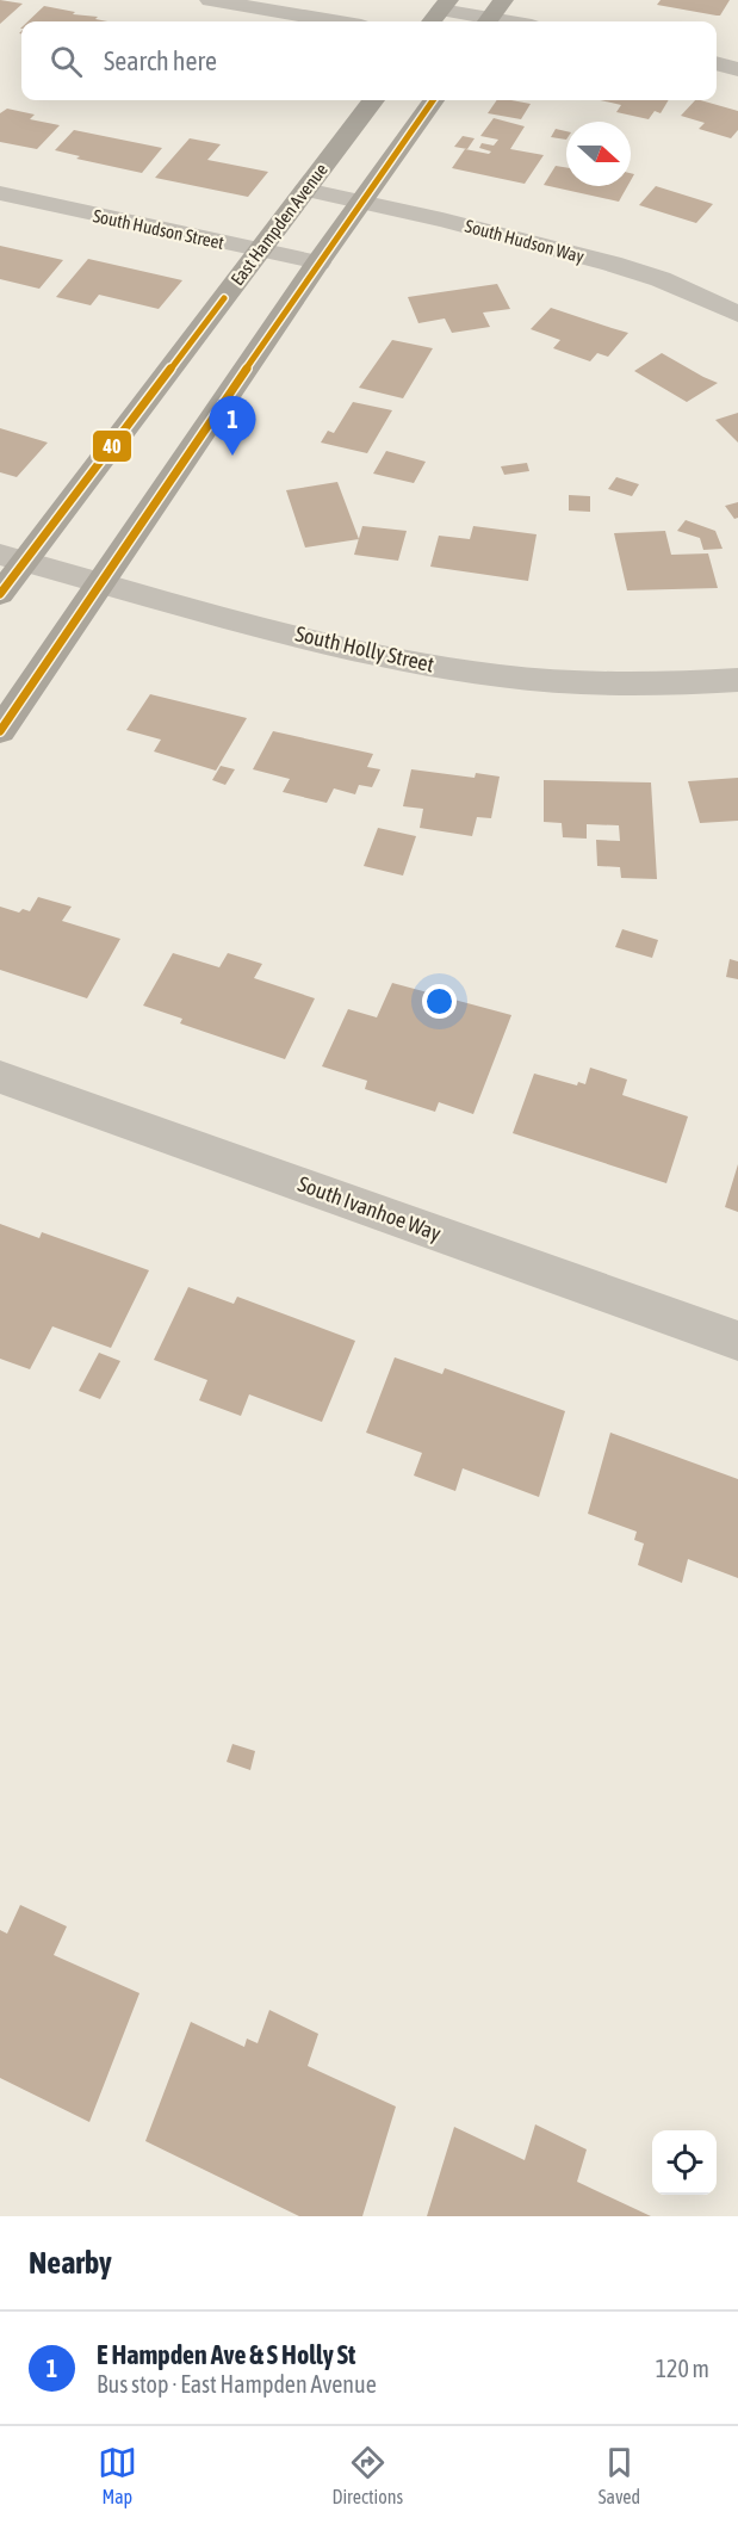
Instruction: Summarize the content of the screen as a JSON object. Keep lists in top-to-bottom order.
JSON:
{
  "streets": {
    "highway": ["East Hampden Avenue"],
    "street": [
      "South Hudson Street",
      "South Hudson Way",
      "South Holly Street",
      "South Ivanhoe Way"
    ]
  },
  "crossings": [
    ["East Hampden Avenue", "South Hudson Street"],
    ["East Hampden Avenue", "South Hudson Way"],
    ["East Hampden Avenue", "South Holly Street"]
  ],
  "lines": ["transit line 40"],
  "north": "right",
  "page": {
    "search": "Search here",
    "pins": "1",
    "heading": "Nearby",
    "list": [
      {
        "mark": "1",
        "name": "E Hampden Ave & S Holly St",
        "note": "Bus stop · East Hampden Avenue",
        "value": "120 m"
      }
    ],
    "nav": ["Map", "Directions", "Saved"]
  }
}
